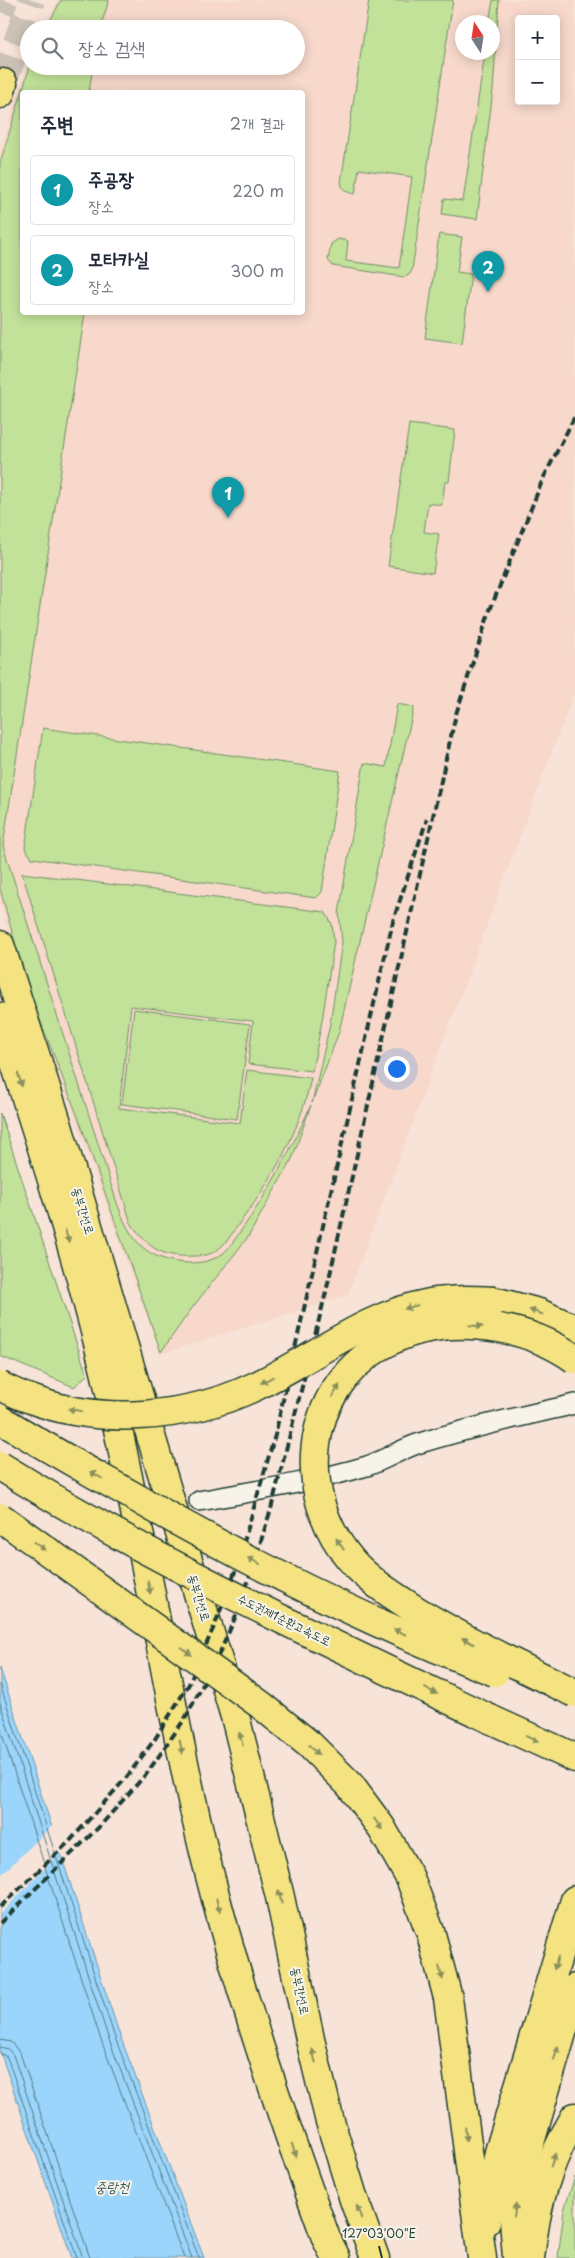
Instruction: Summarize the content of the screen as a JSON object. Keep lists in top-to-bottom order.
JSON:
{
  "streets": {
    "highway": ["동부간선로", "수도권제1순환고속도로"]
  },
  "water": ["중랑천"],
  "north": "top",
  "page": {
    "map_buttons": ["+", "−"],
    "search": "장소 검색",
    "heading": ["주변", "2개 결과"],
    "list": [
      {
        "mark": "1",
        "name": "주공장",
        "note": "장소",
        "value": "220 m"
      },
      {
        "mark": "2",
        "name": "모타카실",
        "note": "장소",
        "value": "300 m"
      }
    ],
    "pins": ["2", "1"]
  },
  "coordinates": ["127°03'00\"E"]
}
